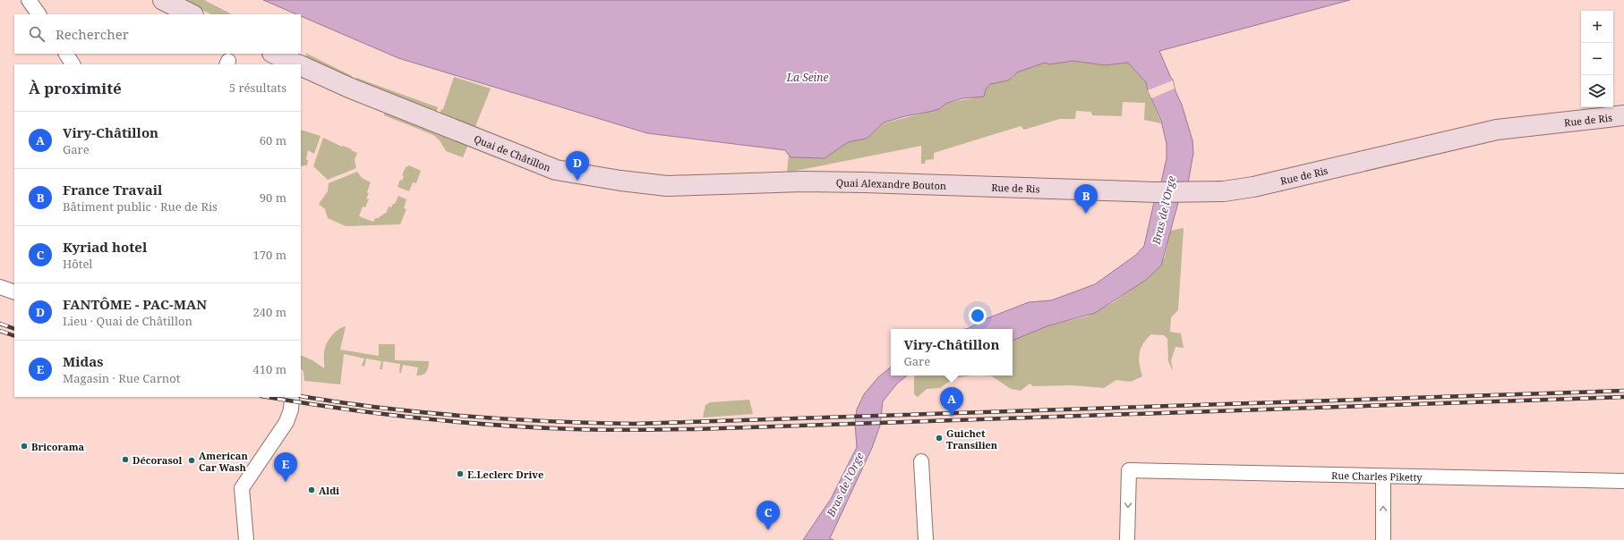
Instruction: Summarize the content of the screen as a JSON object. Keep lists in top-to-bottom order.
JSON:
{
  "streets": {
    "main road": ["Rue de Ris", "Quai de Châtillon", "Quai Alexandre Bouton"],
    "street": ["Rue Charles Piketty"]
  },
  "crossings": [
    ["Rue de Ris", "Quai Alexandre Bouton"],
    ["Quai de Châtillon", "Quai Alexandre Bouton"]
  ],
  "one_way": ["Rue Charles Piketty"],
  "water": ["La Seine", "Bras de l'Orge"],
  "places": [
    "Guichet Transilien",
    "Bricorama",
    "Décorasol",
    "American Car Wash",
    "E.Leclerc Drive",
    "Aldi"
  ],
  "page": {
    "map_buttons": ["+", "−"],
    "search": "Rechercher",
    "heading": ["À proximité", "5 résultats"],
    "list": [
      {
        "mark": "A",
        "name": "Viry-Châtillon",
        "note": "Gare",
        "value": "60 m"
      },
      {
        "mark": "B",
        "name": "France Travail",
        "note": "Bâtiment public · Rue de Ris",
        "value": "90 m"
      },
      {
        "mark": "C",
        "name": "Kyriad hotel",
        "note": "Hôtel",
        "value": "170 m"
      },
      {
        "mark": "D",
        "name": "FANTÔME - PAC-MAN",
        "note": "Lieu · Quai de Châtillon",
        "value": "240 m"
      },
      {
        "mark": "E",
        "name": "Midas",
        "note": "Magasin · Rue Carnot",
        "value": "410 m"
      }
    ],
    "pins": [
      "D",
      "B",
      "A",
      "E",
      "C"
    ],
    "popup": ["Viry-Châtillon", "Gare"]
  }
}
